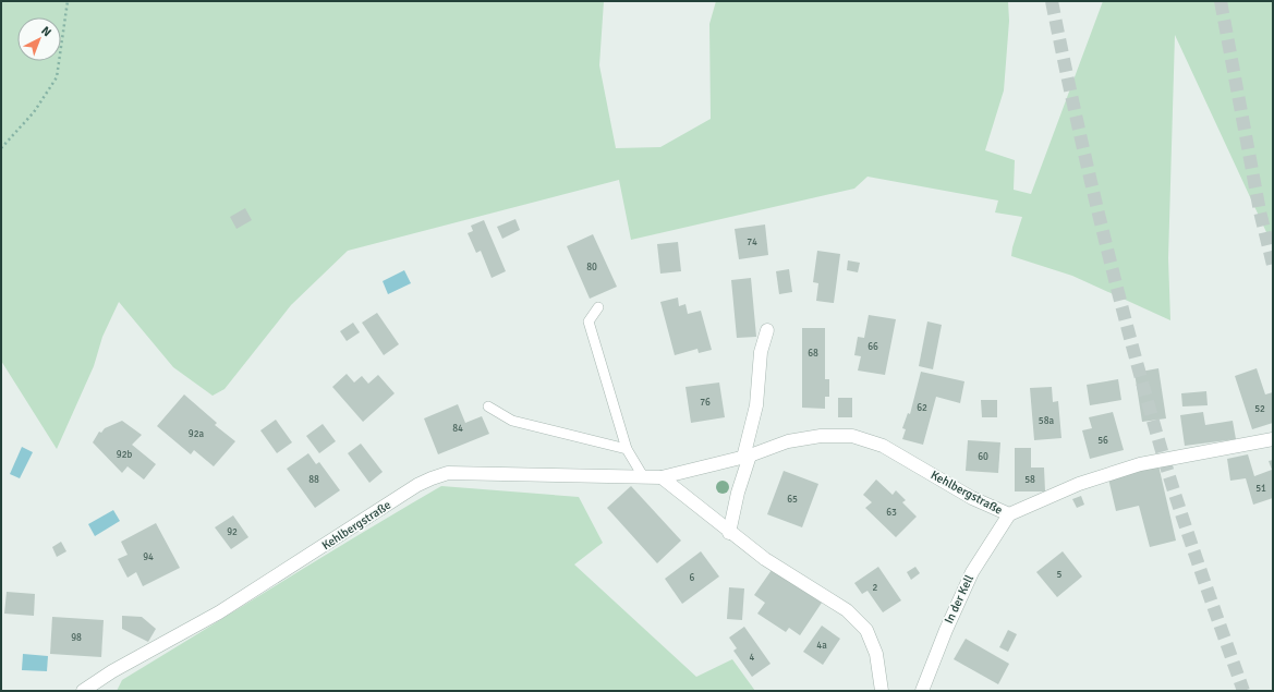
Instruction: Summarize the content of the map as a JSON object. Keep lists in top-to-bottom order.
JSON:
{
  "streets": {
    "street": ["Kehlbergstraße", "In der Kell"]
  },
  "crossings": [
    ["Kehlbergstraße", "In der Kell"]
  ],
  "house_numbers": [
    "74",
    "80",
    "66",
    "68",
    "76",
    "62",
    "52",
    "58a",
    "84",
    "92a",
    "56",
    "92b",
    "60",
    "88",
    "58",
    "51",
    "65",
    "63",
    "92",
    "94",
    "5",
    "6",
    "2",
    "98",
    "4a",
    "4"
  ],
  "north": "top right"
}
